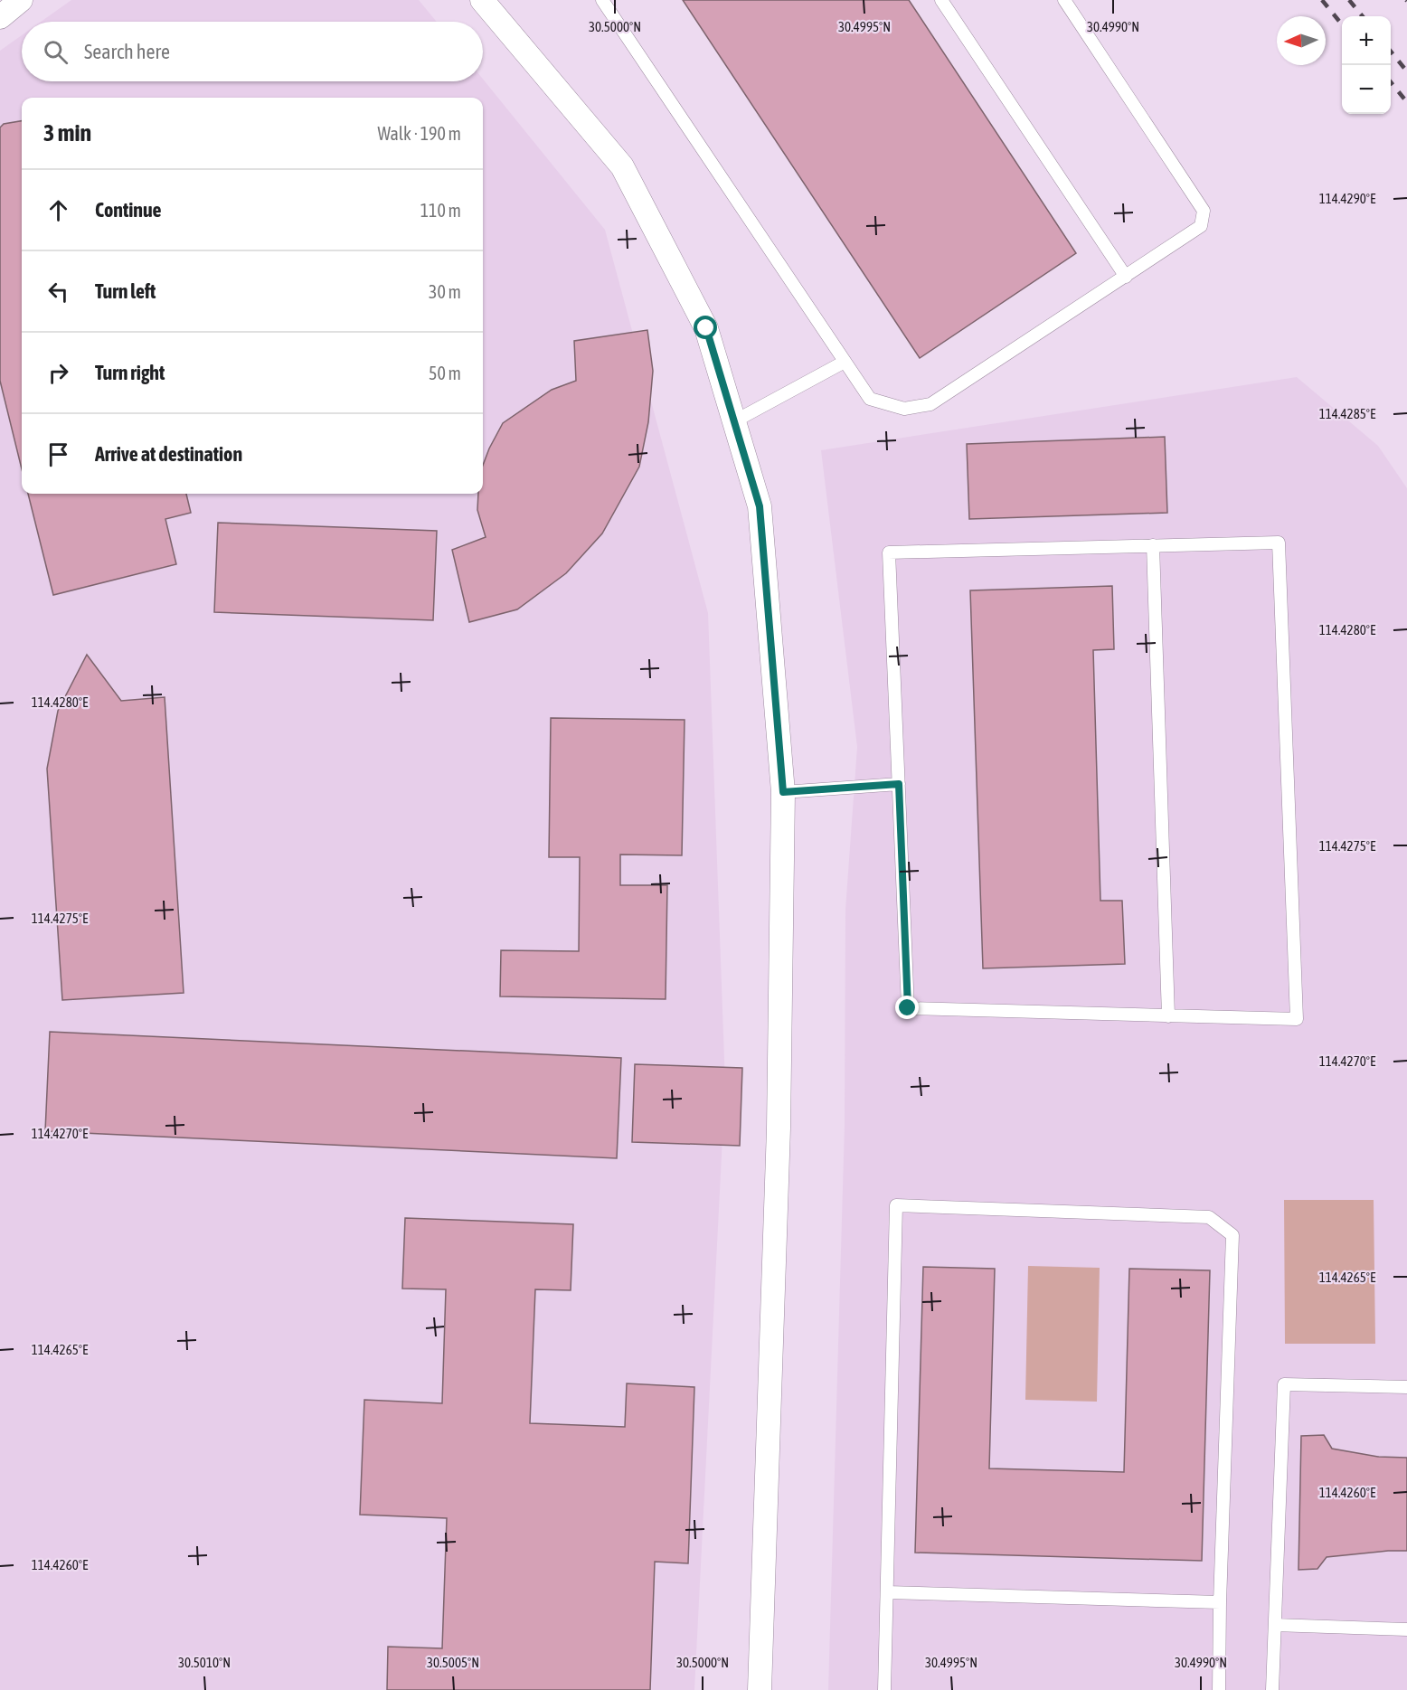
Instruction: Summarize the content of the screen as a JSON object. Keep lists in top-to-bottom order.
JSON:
{
  "north": "left",
  "page": {
    "map_buttons": ["+", "−"],
    "search": "Search here",
    "heading": ["3 min", "Walk · 190 m"],
    "list": [
      ["Continue", "110 m"],
      ["Turn left", "30 m"],
      ["Turn right", "50 m"],
      "Arrive at destination"
    ]
  },
  "coordinates": [
    "30.5000°N",
    "30.4995°N",
    "30.4990°N",
    "114.4290°E",
    "114.4285°E",
    "114.4280°E",
    "114.4275°E",
    "114.4270°E",
    "114.4265°E",
    "114.4260°E",
    "30.5010°N",
    "30.5005°N"
  ]
}
